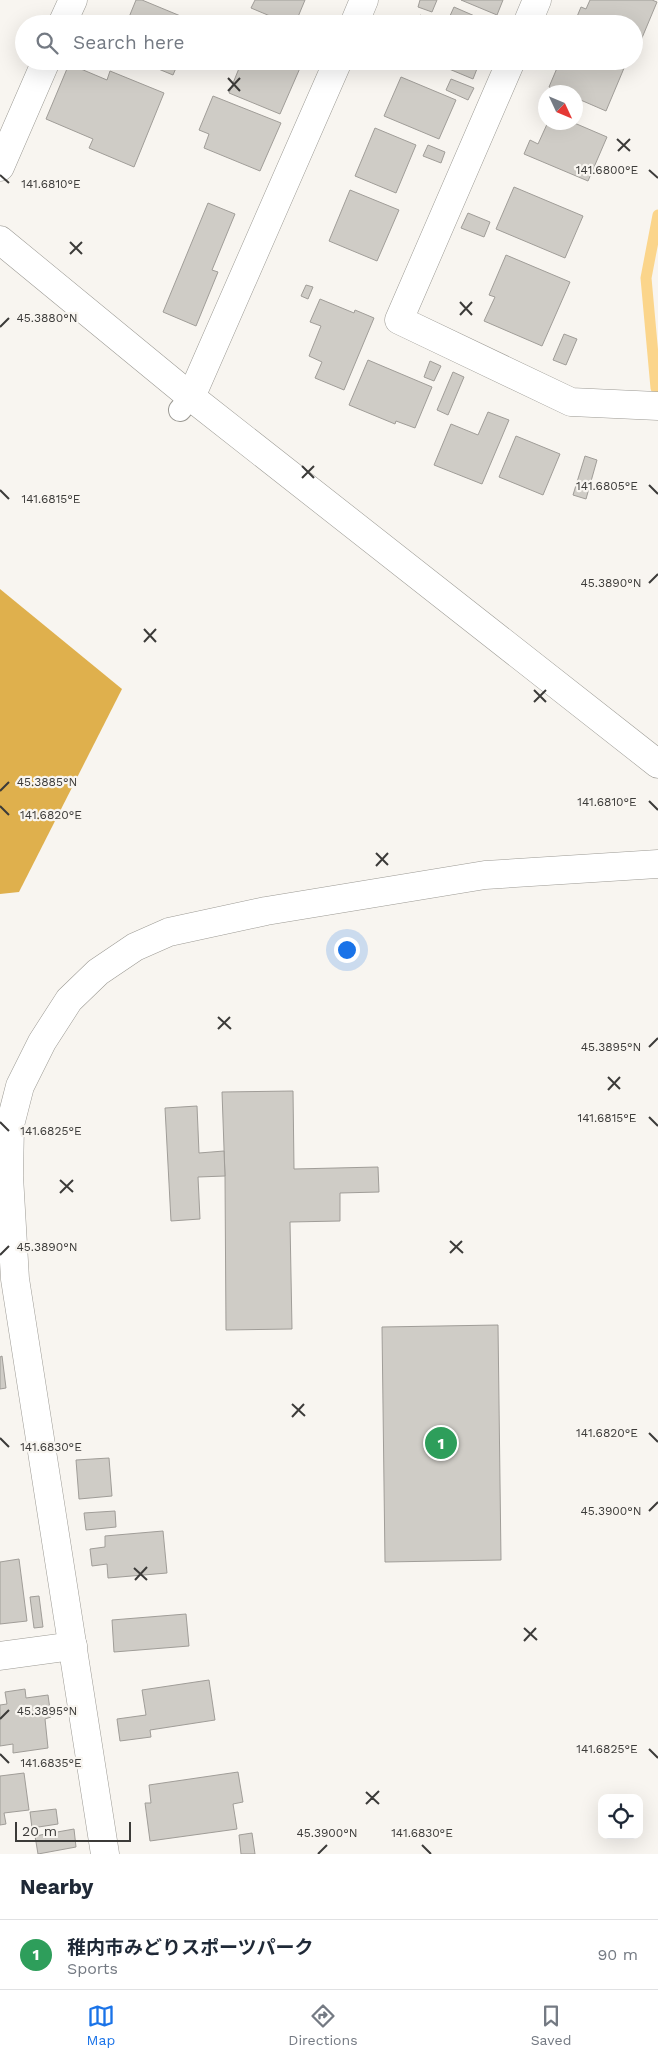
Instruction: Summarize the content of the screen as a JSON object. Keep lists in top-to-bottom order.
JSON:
{
  "scale_bar": "20 m",
  "north": "bottom right",
  "page": {
    "search": "Search here",
    "pins": "1",
    "scale": "20 m",
    "heading": "Nearby",
    "list": [
      {
        "mark": "1",
        "name": "稚内市みどりスポーツパーク",
        "note": "Sports",
        "value": "90 m"
      }
    ],
    "nav": ["Map", "Directions", "Saved"]
  },
  "coordinates": [
    "141.6800°E",
    "141.6810°E",
    "45.3880°N",
    "141.6805°E",
    "141.6815°E",
    "45.3890°N",
    "45.3885°N",
    "141.6820°E",
    "45.3895°N",
    "141.6825°E",
    "141.6830°E",
    "45.3900°N",
    "141.6835°E"
  ]
}
